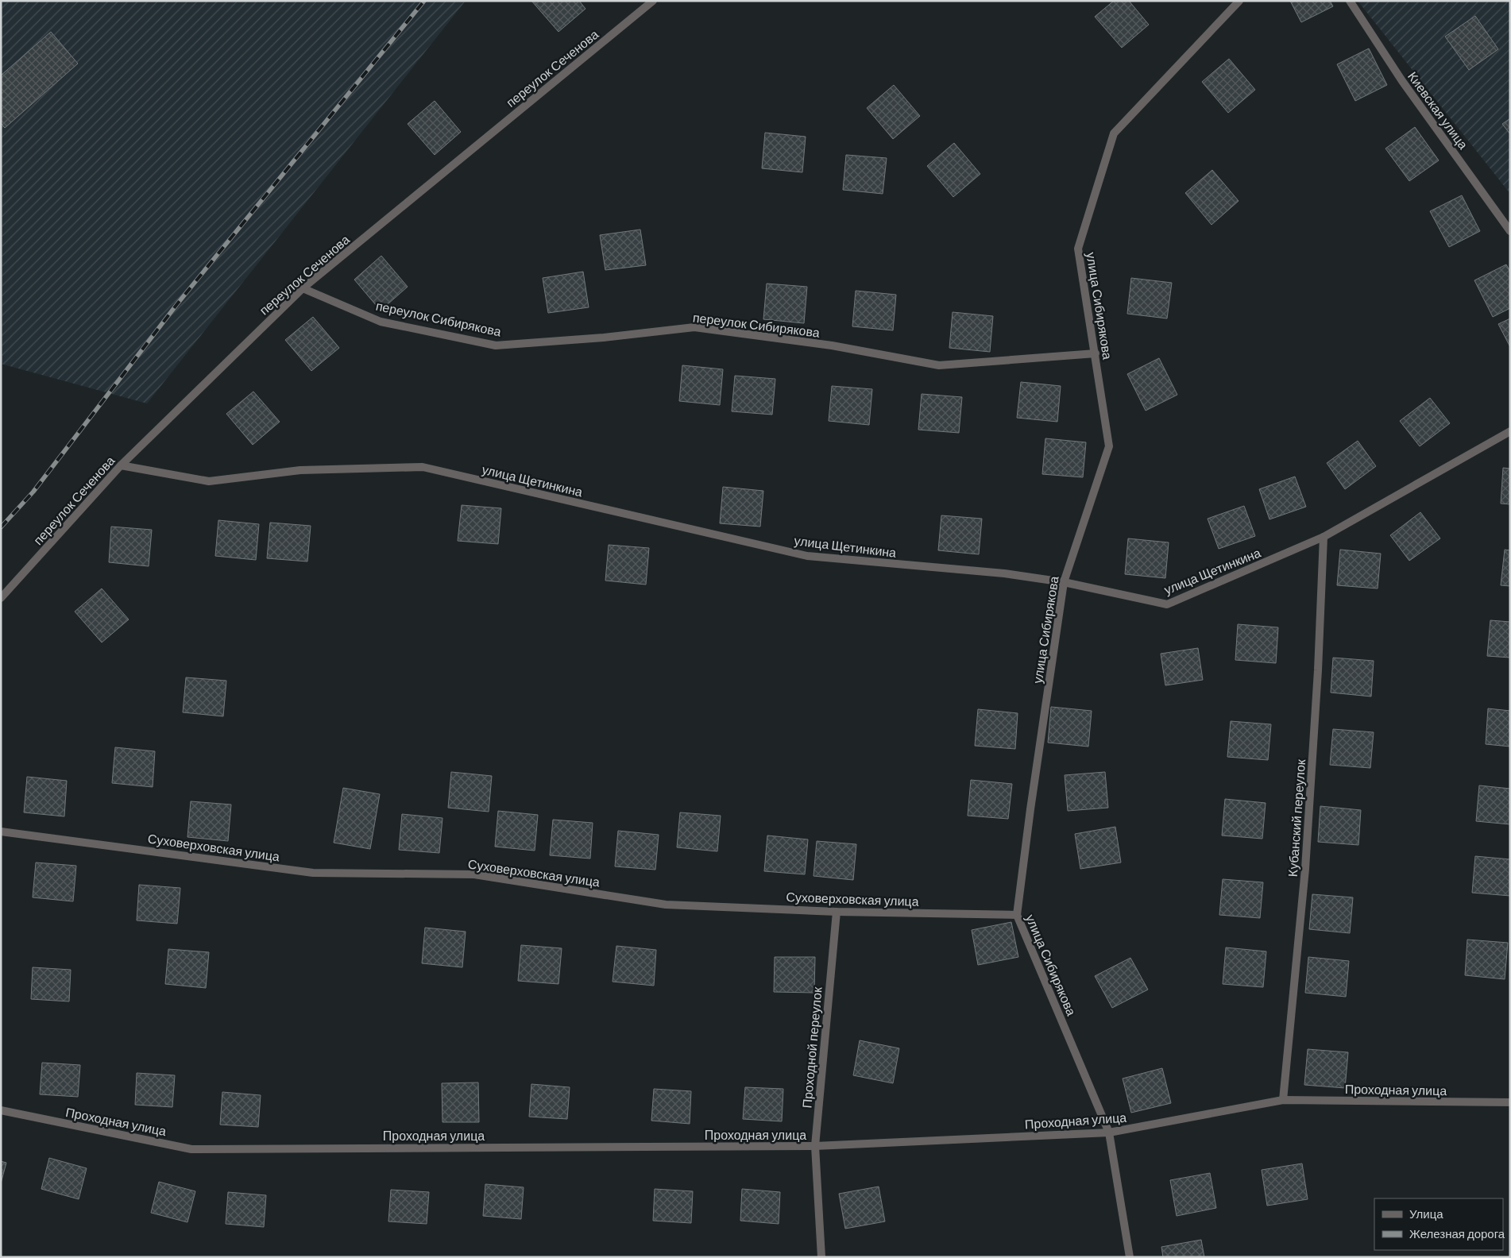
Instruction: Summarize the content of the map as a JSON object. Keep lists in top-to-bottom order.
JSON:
{
  "streets": {
    "street": [
      "переулок Сеченова",
      "Киевская улица",
      "улица Сибирякова",
      "переулок Сибирякова",
      "улица Щетинкина",
      "Кубанский переулок",
      "Суховерховская улица",
      "Проходной переулок",
      "Проходная улица"
    ]
  },
  "crossings": [
    ["переулок Сеченова", "переулок Сибирякова"],
    ["переулок Сеченова", "улица Щетинкина"],
    ["улица Сибирякова", "переулок Сибирякова"],
    ["улица Сибирякова", "улица Щетинкина"],
    ["улица Сибирякова", "Суховерховская улица"],
    ["улица Сибирякова", "Проходная улица"],
    ["улица Щетинкина", "Кубанский переулок"],
    ["Кубанский переулок", "Проходная улица"],
    ["Суховерховская улица", "Проходной переулок"],
    ["Проходной переулок", "Проходная улица"]
  ],
  "legend": ["Улица", "Железная дорога"]
}
